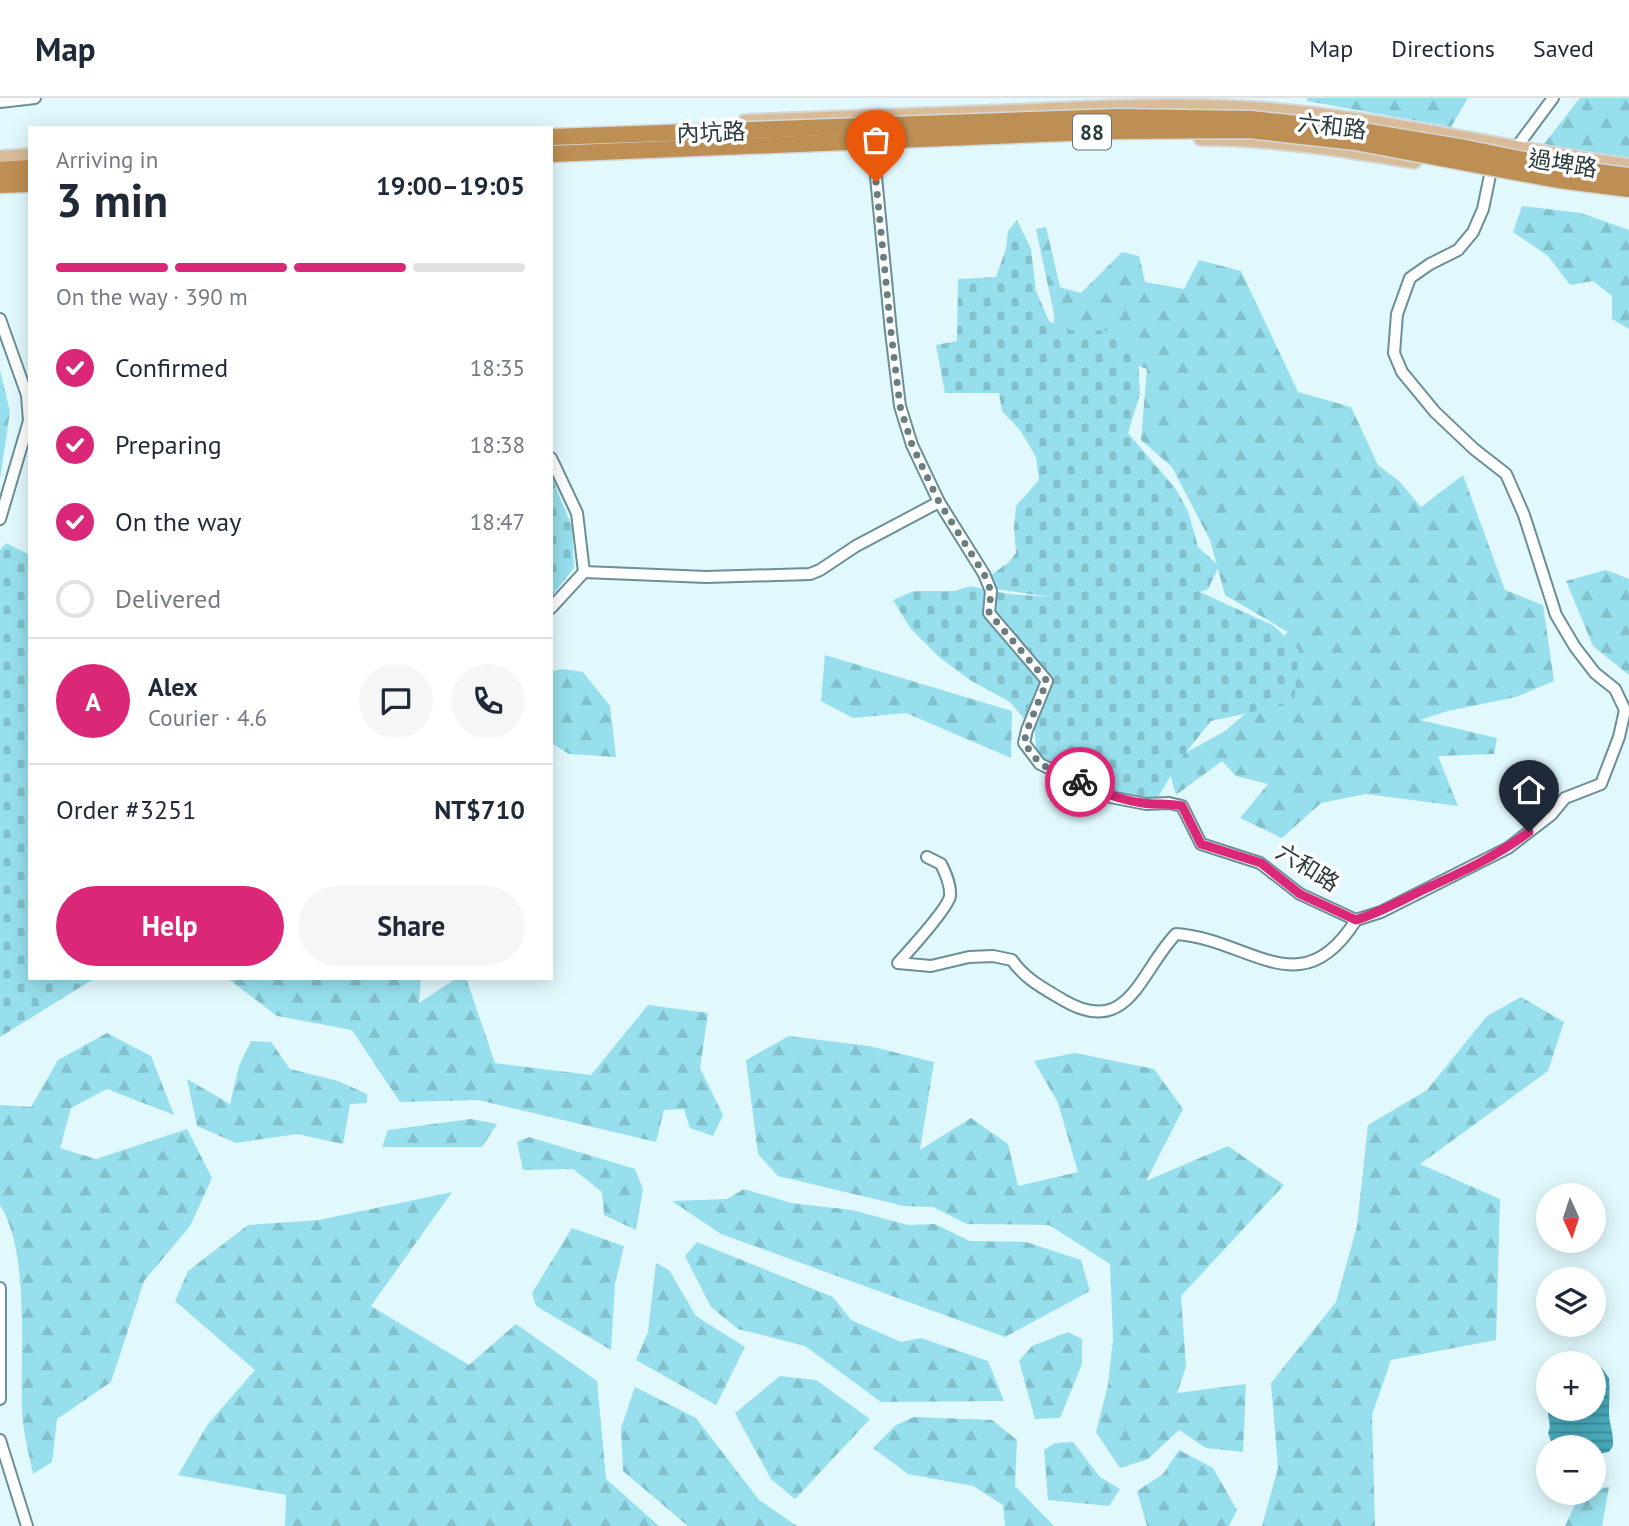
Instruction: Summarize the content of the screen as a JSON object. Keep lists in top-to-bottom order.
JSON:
{
  "streets": {
    "highway": ["88"],
    "main road": ["六和路", "內坑路", "過埤路"]
  },
  "crossings": [
    ["六和路", "內坑路"],
    ["六和路", "過埤路"]
  ],
  "north": "bottom",
  "page": {
    "header": "Map",
    "nav": ["Map", "Directions", "Saved"],
    "heading": ["3 min", "Arriving in", "19:00–19:05"],
    "panel": [
      "Alex",
      "Courier · 4.6",
      "Order #3251",
      "NT$710"
    ],
    "bar": "On the way · 390 m",
    "list": [
      ["Confirmed", "18:35"],
      ["Preparing", "18:38"],
      ["On the way", "18:47"],
      "Delivered"
    ],
    "round": "A",
    "buttons": ["Help", "Share"],
    "map_buttons": ["+", "−"]
  }
}
